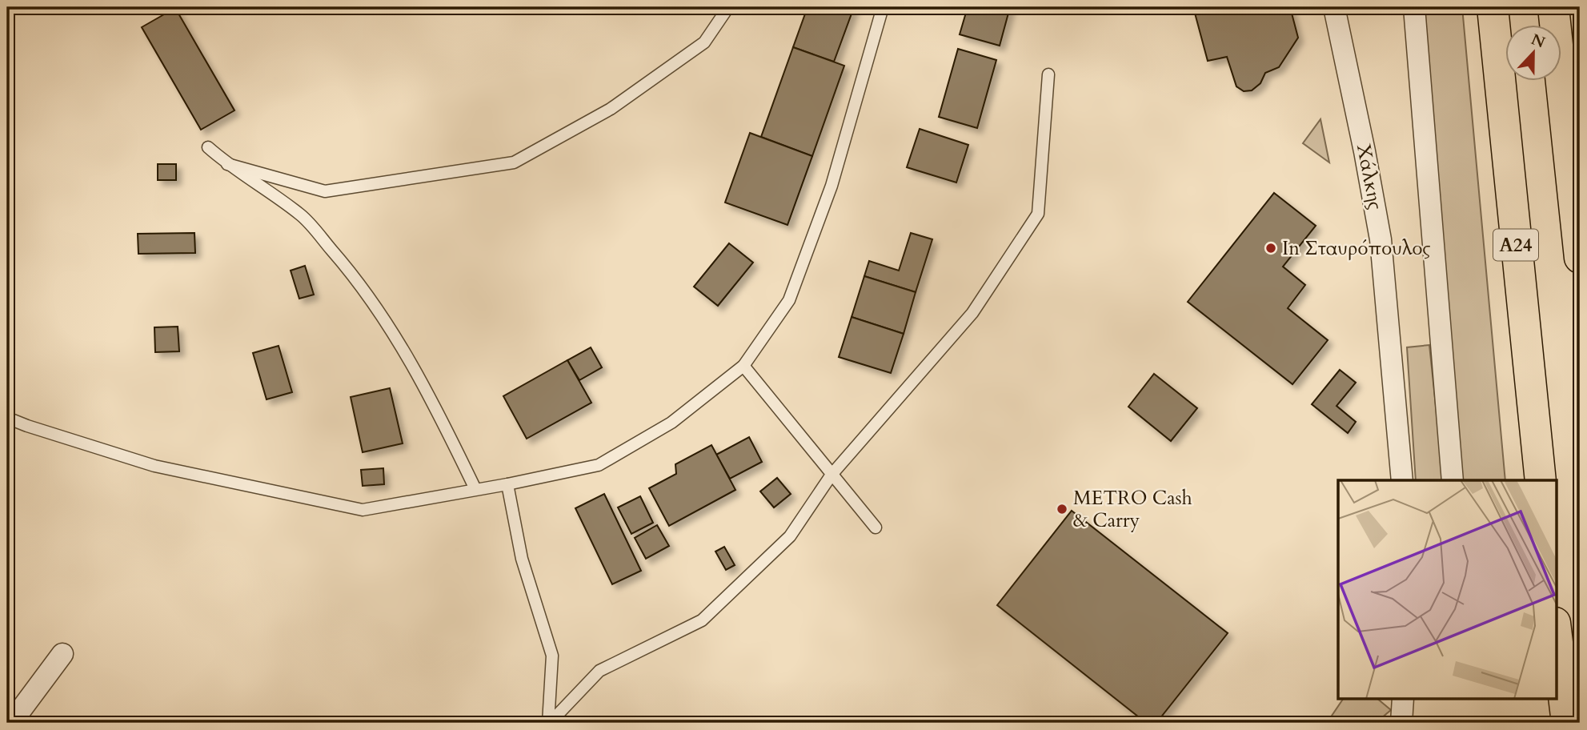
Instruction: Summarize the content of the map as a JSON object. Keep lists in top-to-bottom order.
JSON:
{
  "streets": {
    "highway": ["Α24"],
    "street": ["Χάλκης"]
  },
  "places": ["In Σταυρόπουλος", "METRO Cash & Carry"],
  "north": "top"
}
